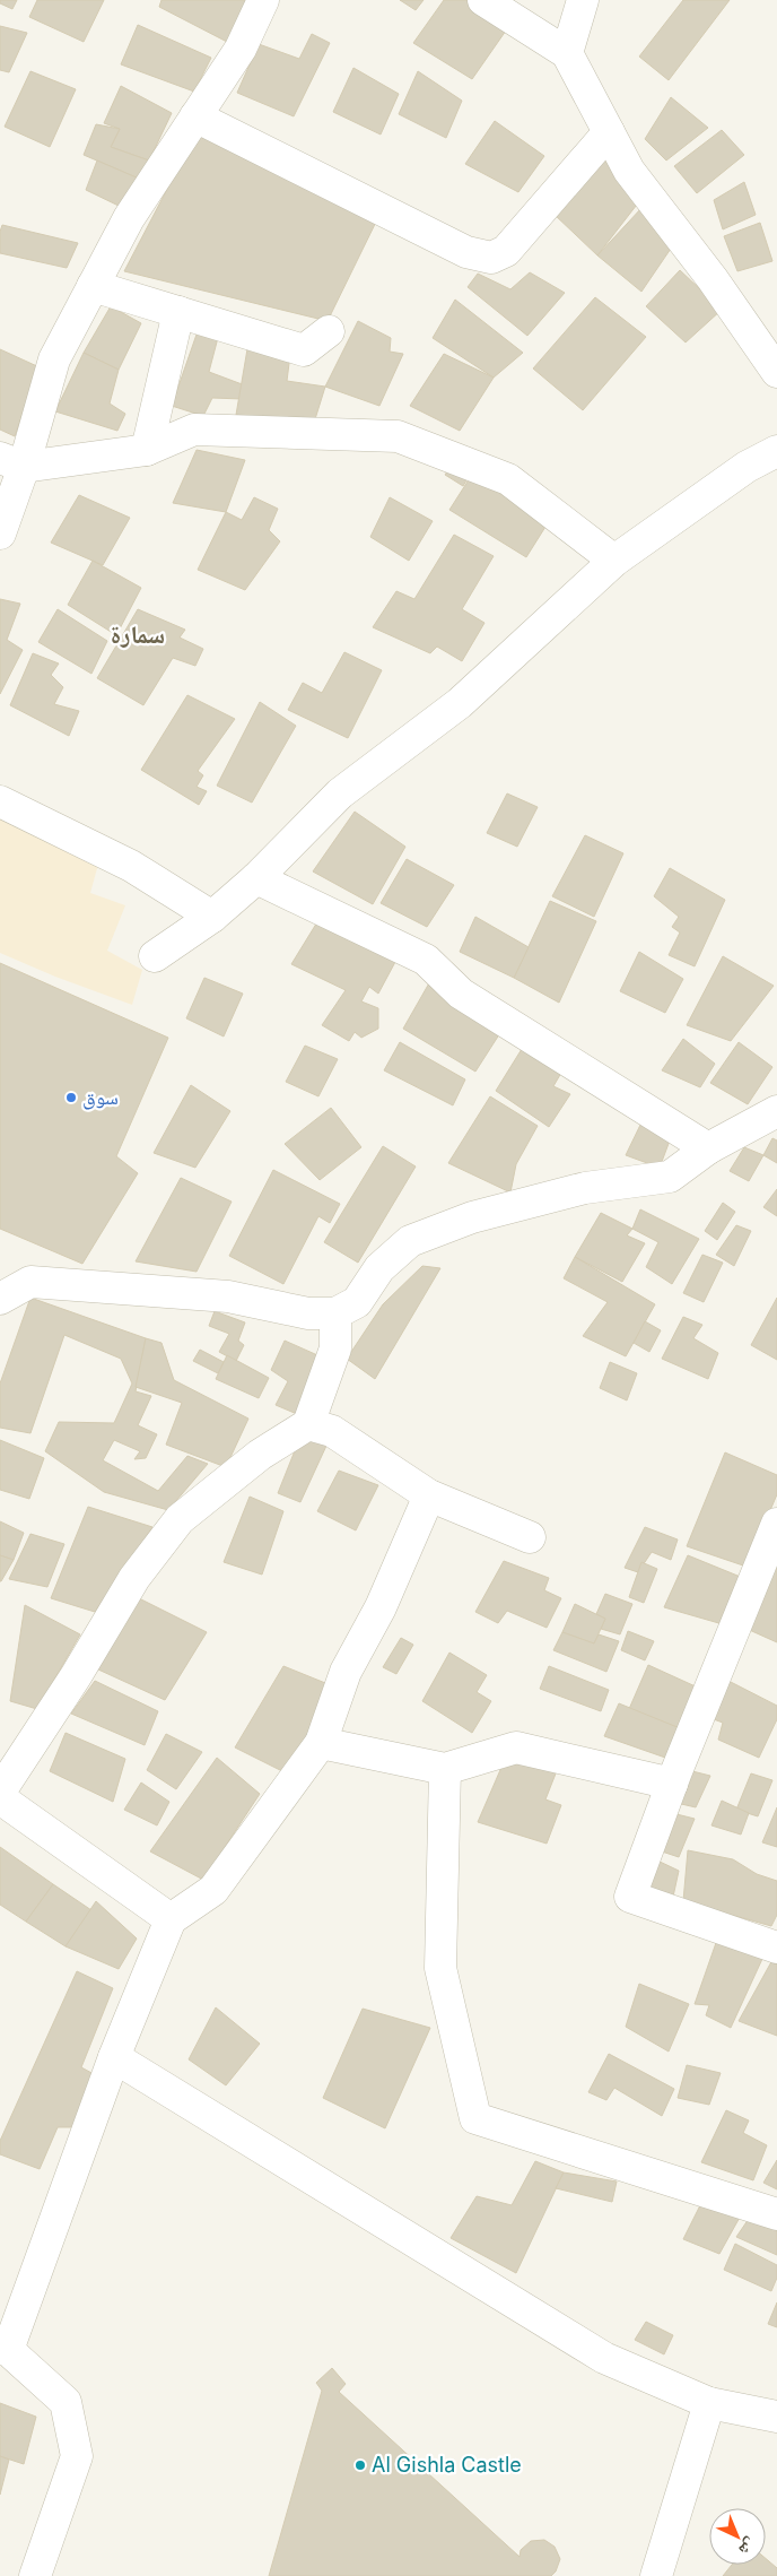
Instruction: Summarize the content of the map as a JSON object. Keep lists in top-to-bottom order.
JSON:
{
  "districts": ["سمارة"],
  "places": ["سوق", "Al Gishla Castle"],
  "north": "bottom right"
}
